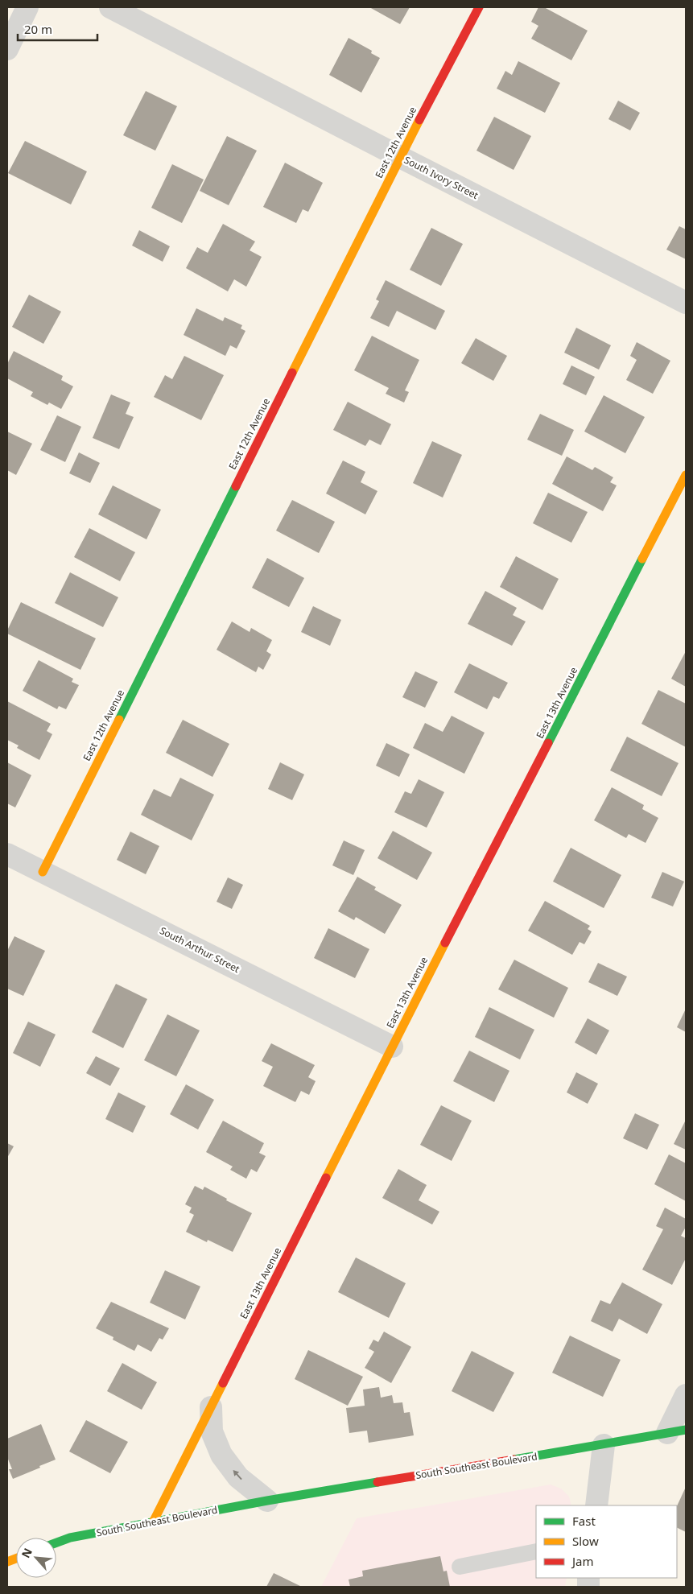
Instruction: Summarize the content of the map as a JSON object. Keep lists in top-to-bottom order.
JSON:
{
  "streets": {
    "street": [
      "East 12th Avenue",
      "South Ivory Street",
      "East 13th Avenue",
      "South Arthur Street",
      "South Southeast Boulevard"
    ]
  },
  "crossings": [
    ["East 12th Avenue", "South Ivory Street"],
    ["East 12th Avenue", "South Arthur Street"],
    ["East 13th Avenue", "South Arthur Street"],
    ["East 13th Avenue", "South Southeast Boulevard"]
  ],
  "legend": ["Fast", "Slow", "Jam"],
  "scale_bar": "20 m",
  "north": "top left"
}
